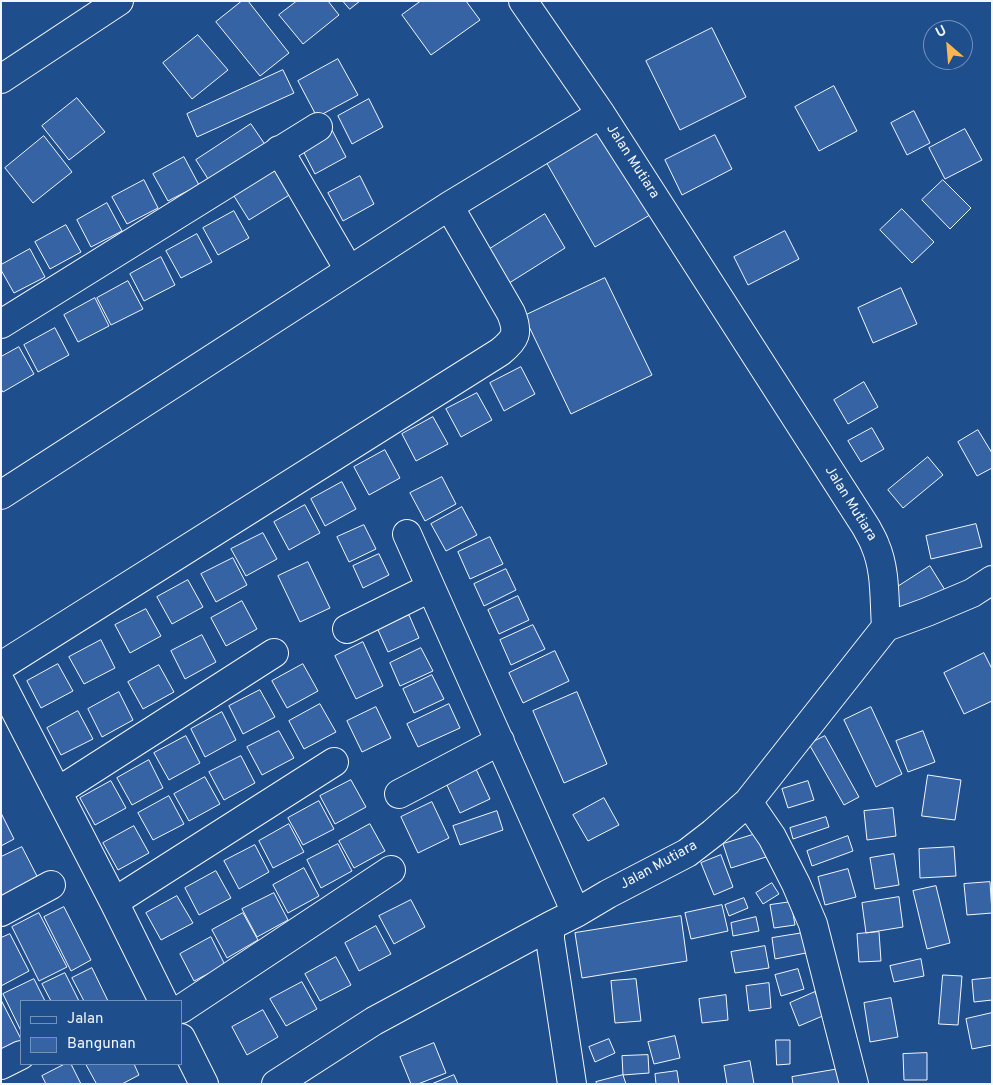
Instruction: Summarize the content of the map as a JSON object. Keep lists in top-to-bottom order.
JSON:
{
  "streets": {
    "street": ["Jalan Mutiara"]
  },
  "legend": ["Jalan", "Bangunan"],
  "north": "top left"
}
